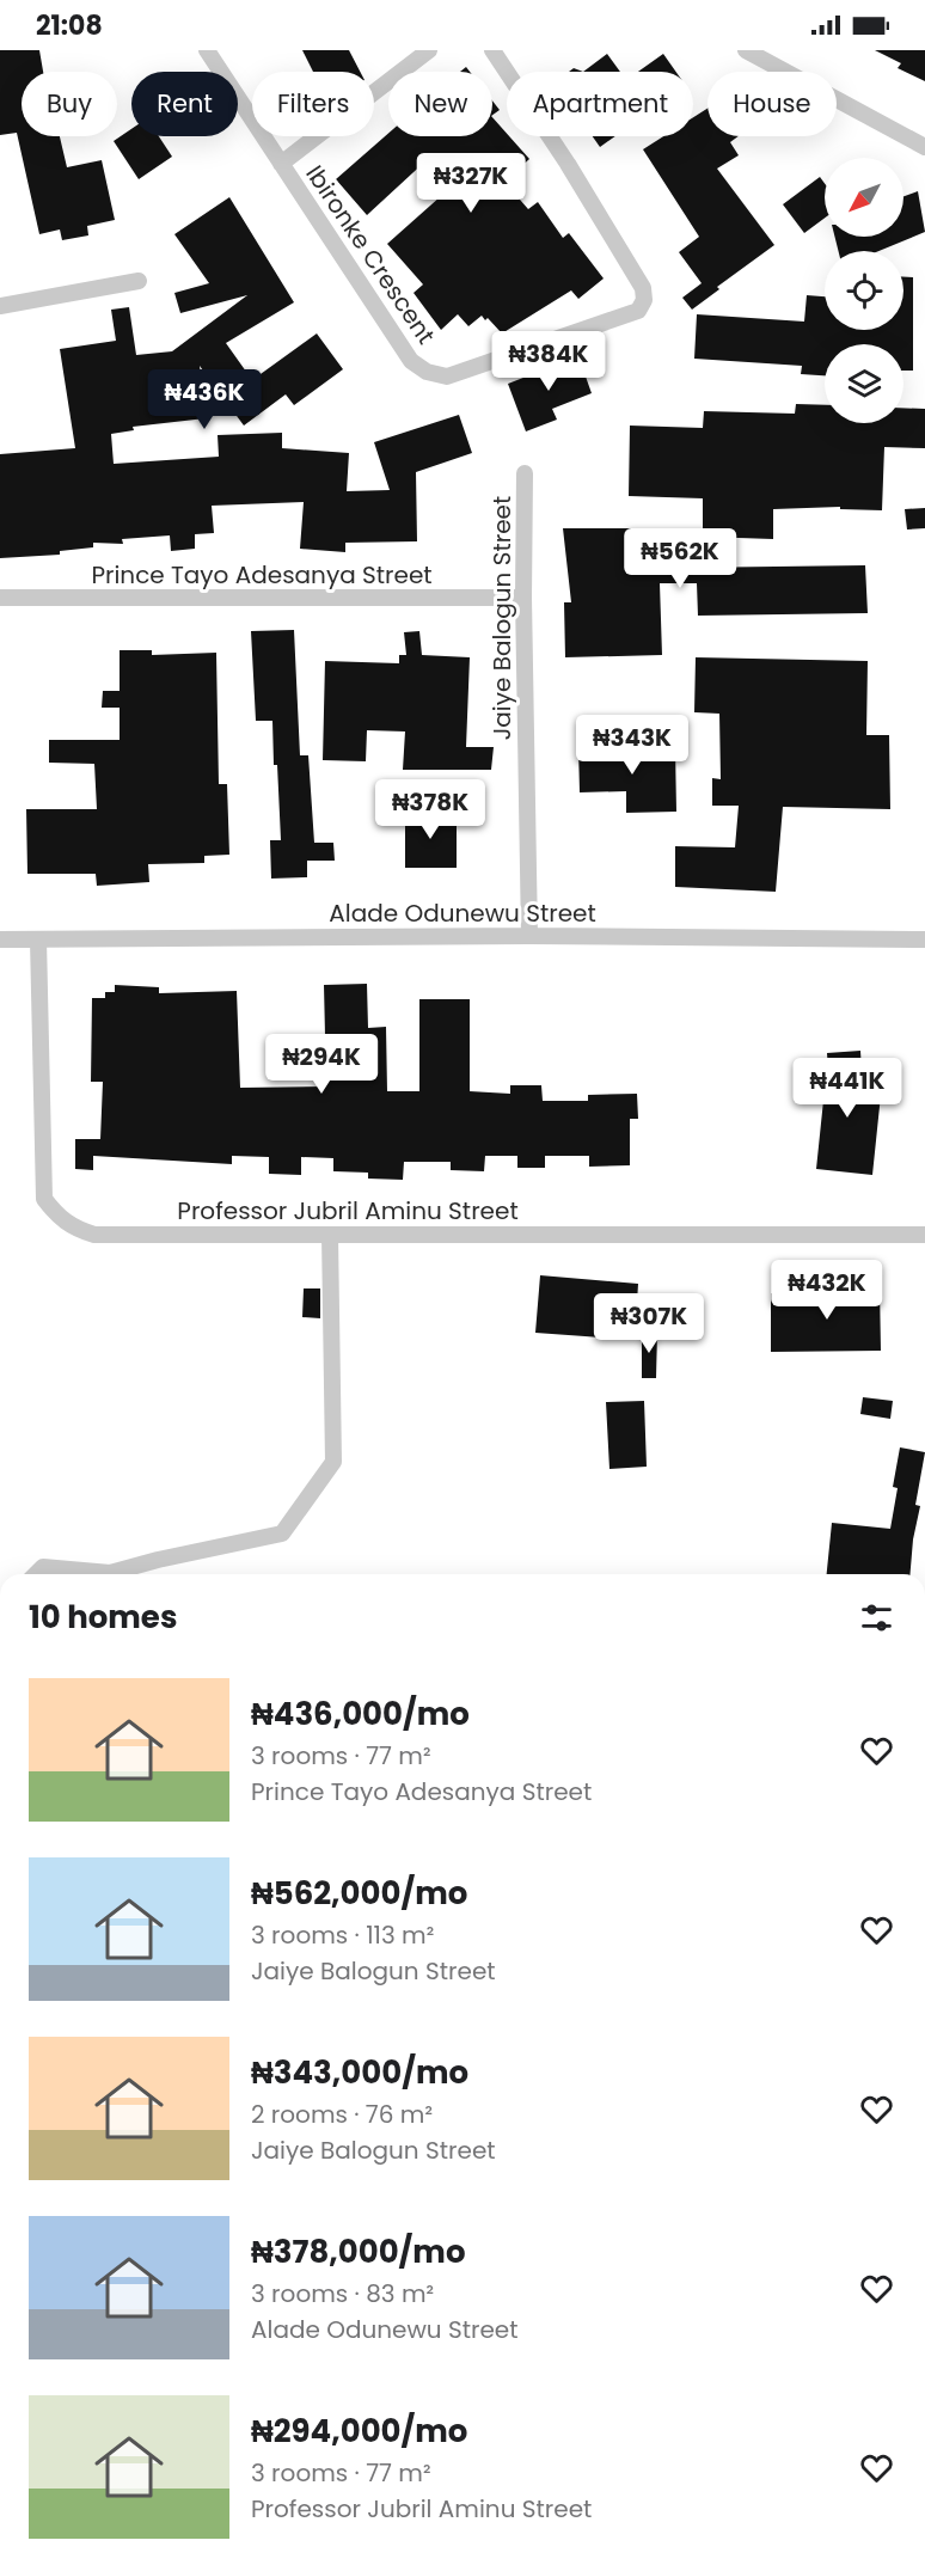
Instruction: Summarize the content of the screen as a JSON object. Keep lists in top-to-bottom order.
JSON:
{
  "streets": {
    "street": [
      "Ibironke Crescent",
      "Prince Tayo Adesanya Street",
      "Jaiye Balogun Street",
      "Alade Odunewu Street",
      "Professor Jubril Aminu Street"
    ]
  },
  "crossings": [
    ["Prince Tayo Adesanya Street", "Jaiye Balogun Street"],
    ["Jaiye Balogun Street", "Alade Odunewu Street"],
    ["Alade Odunewu Street", "Professor Jubril Aminu Street"]
  ],
  "north": "bottom left",
  "page": {
    "status": "21:08",
    "chip": [
      "Buy",
      "Rent",
      "Filters",
      "New",
      "Apartment",
      "House"
    ],
    "price": [
      "₦327K",
      "₦384K",
      "₦436K",
      "₦562K",
      "₦343K",
      "₦378K",
      "₦294K",
      "₦441K",
      "₦432K",
      "₦307K"
    ],
    "heading": "10 homes",
    "list": [
      {
        "name": "₦436,000/mo",
        "note": "3 rooms · 77 m² · Prince Tayo Adesanya Street"
      },
      {
        "name": "₦562,000/mo",
        "note": "3 rooms · 113 m² · Jaiye Balogun Street"
      },
      {
        "name": "₦343,000/mo",
        "note": "2 rooms · 76 m² · Jaiye Balogun Street"
      },
      {
        "name": "₦378,000/mo",
        "note": "3 rooms · 83 m² · Alade Odunewu Street"
      },
      {
        "name": "₦294,000/mo",
        "note": "3 rooms · 77 m² · Professor Jubril Aminu Street"
      }
    ]
  }
}
